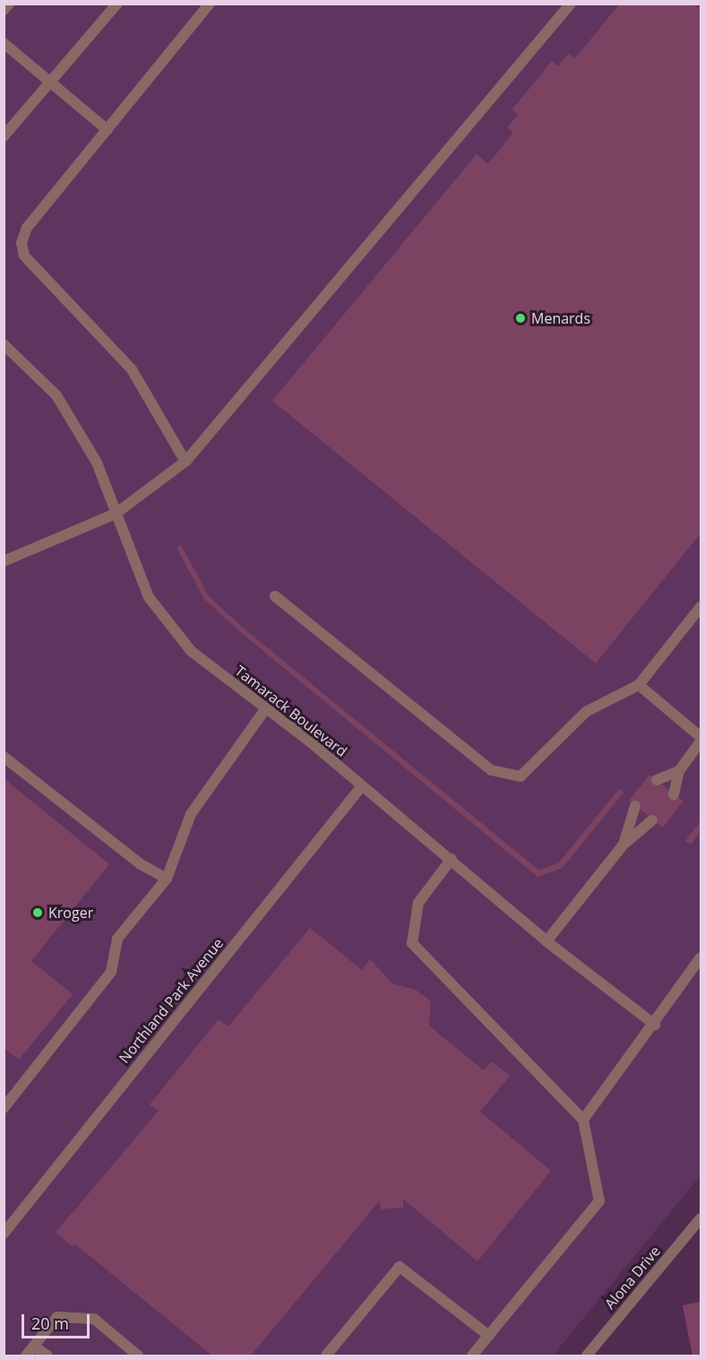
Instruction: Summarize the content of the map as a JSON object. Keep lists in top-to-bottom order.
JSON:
{
  "streets": {
    "street": ["Tamarack Boulevard", "Northland Park Avenue", "Alona Drive"]
  },
  "crossings": [
    ["Tamarack Boulevard", "Northland Park Avenue"]
  ],
  "places": ["Menards", "Kroger"],
  "scale_bar": "20 m"
}
